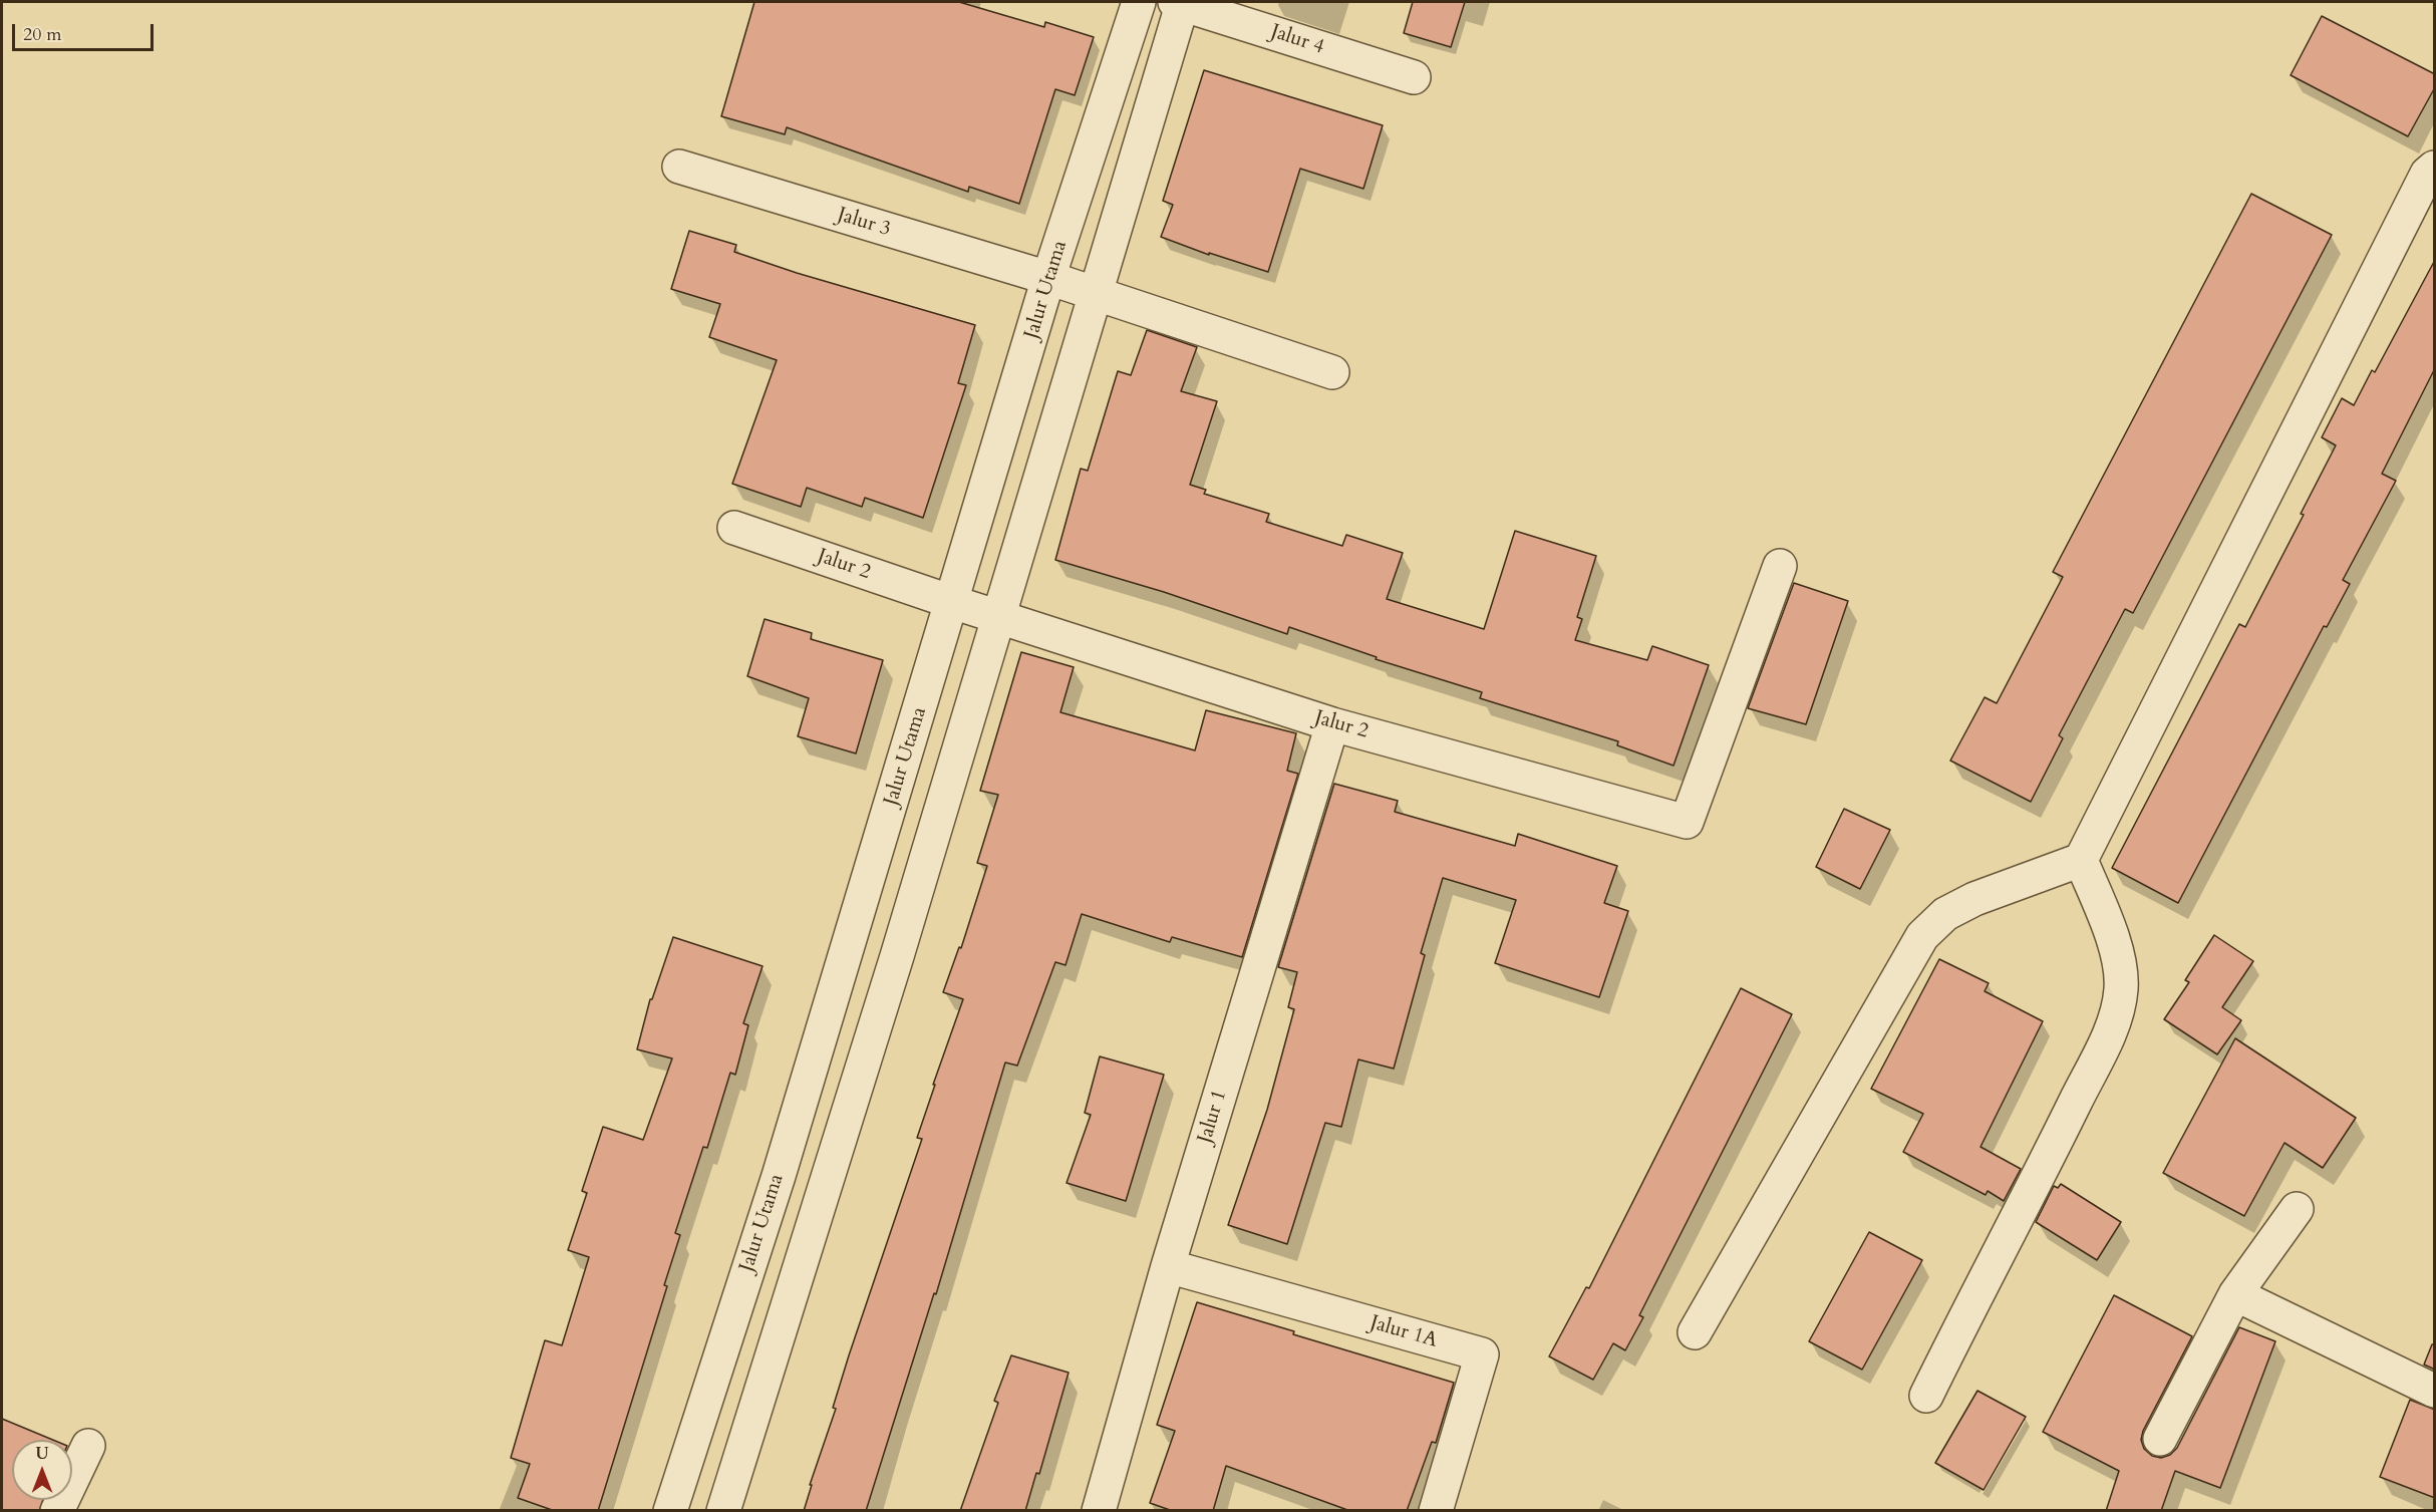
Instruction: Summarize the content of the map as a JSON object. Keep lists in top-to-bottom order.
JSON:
{
  "streets": {
    "street": [
      "Jalur 4",
      "Jalur 3",
      "Jalur Utama",
      "Jalur 2",
      "Jalur 1",
      "Jalur 1A"
    ]
  },
  "crossings": [
    ["Jalur 3", "Jalur Utama"],
    ["Jalur Utama", "Jalur 2"],
    ["Jalur 2", "Jalur 1"],
    ["Jalur 1", "Jalur 1A"]
  ],
  "scale_bar": "20 m",
  "north": "top"
}
